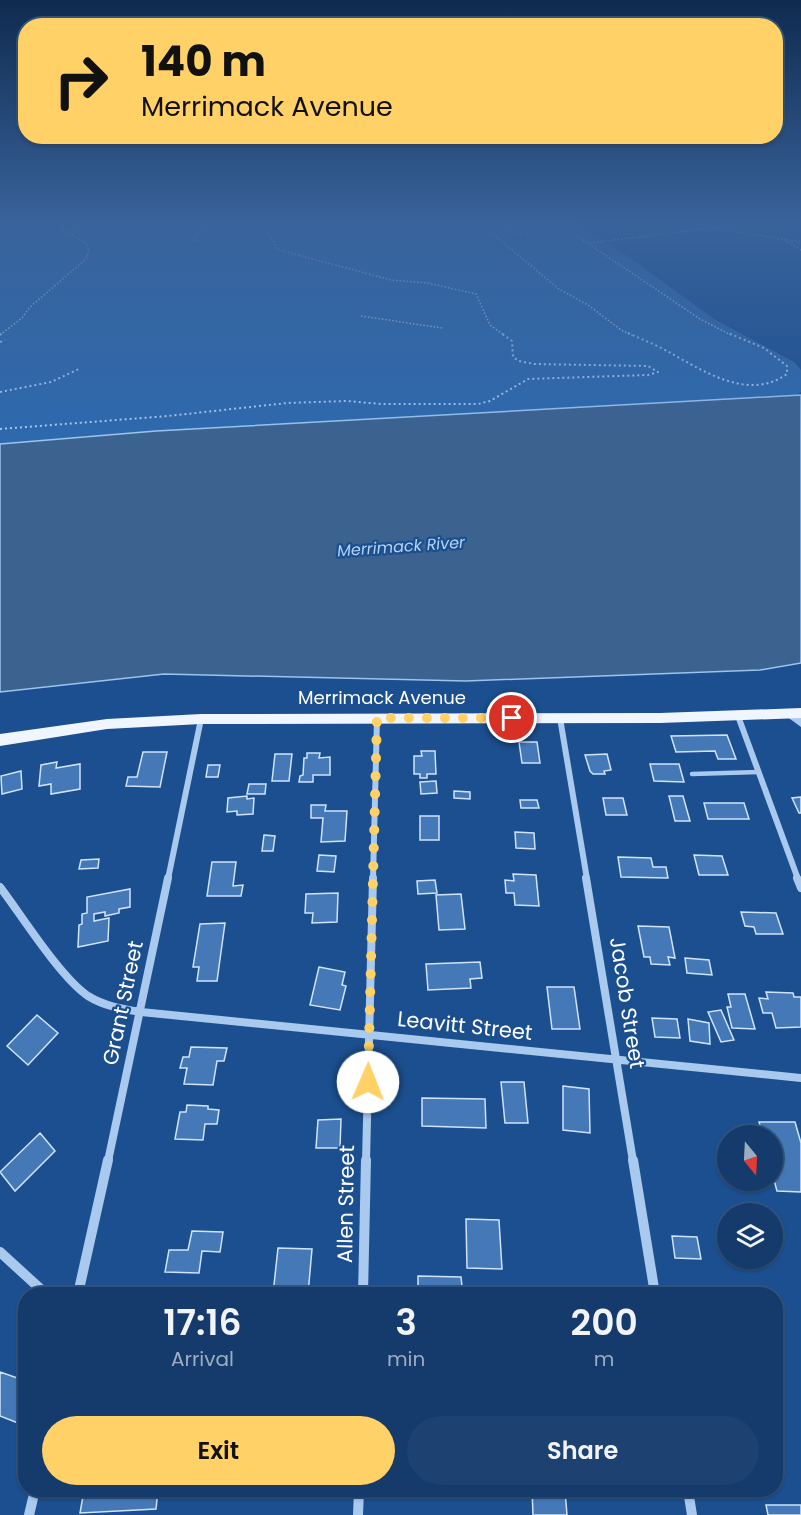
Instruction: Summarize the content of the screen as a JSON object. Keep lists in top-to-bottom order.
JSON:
{
  "streets": {
    "main road": ["Merrimack Avenue"],
    "street": [
      "Grant Street",
      "Jacob Street",
      "Leavitt Street",
      "Allen Street"
    ]
  },
  "crossings": [
    ["Merrimack Avenue", "Grant Street"],
    ["Merrimack Avenue", "Jacob Street"],
    ["Merrimack Avenue", "Allen Street"],
    ["Grant Street", "Leavitt Street"],
    ["Jacob Street", "Leavitt Street"],
    ["Leavitt Street", "Allen Street"]
  ],
  "water": ["Merrimack River"],
  "north": "bottom",
  "page": {
    "turn": ["140 m", "Merrimack Avenue"],
    "eta": [
      "17:16",
      "Arrival",
      "3",
      "min",
      "200",
      "m"
    ],
    "buttons": ["Exit", "Share"]
  }
}
